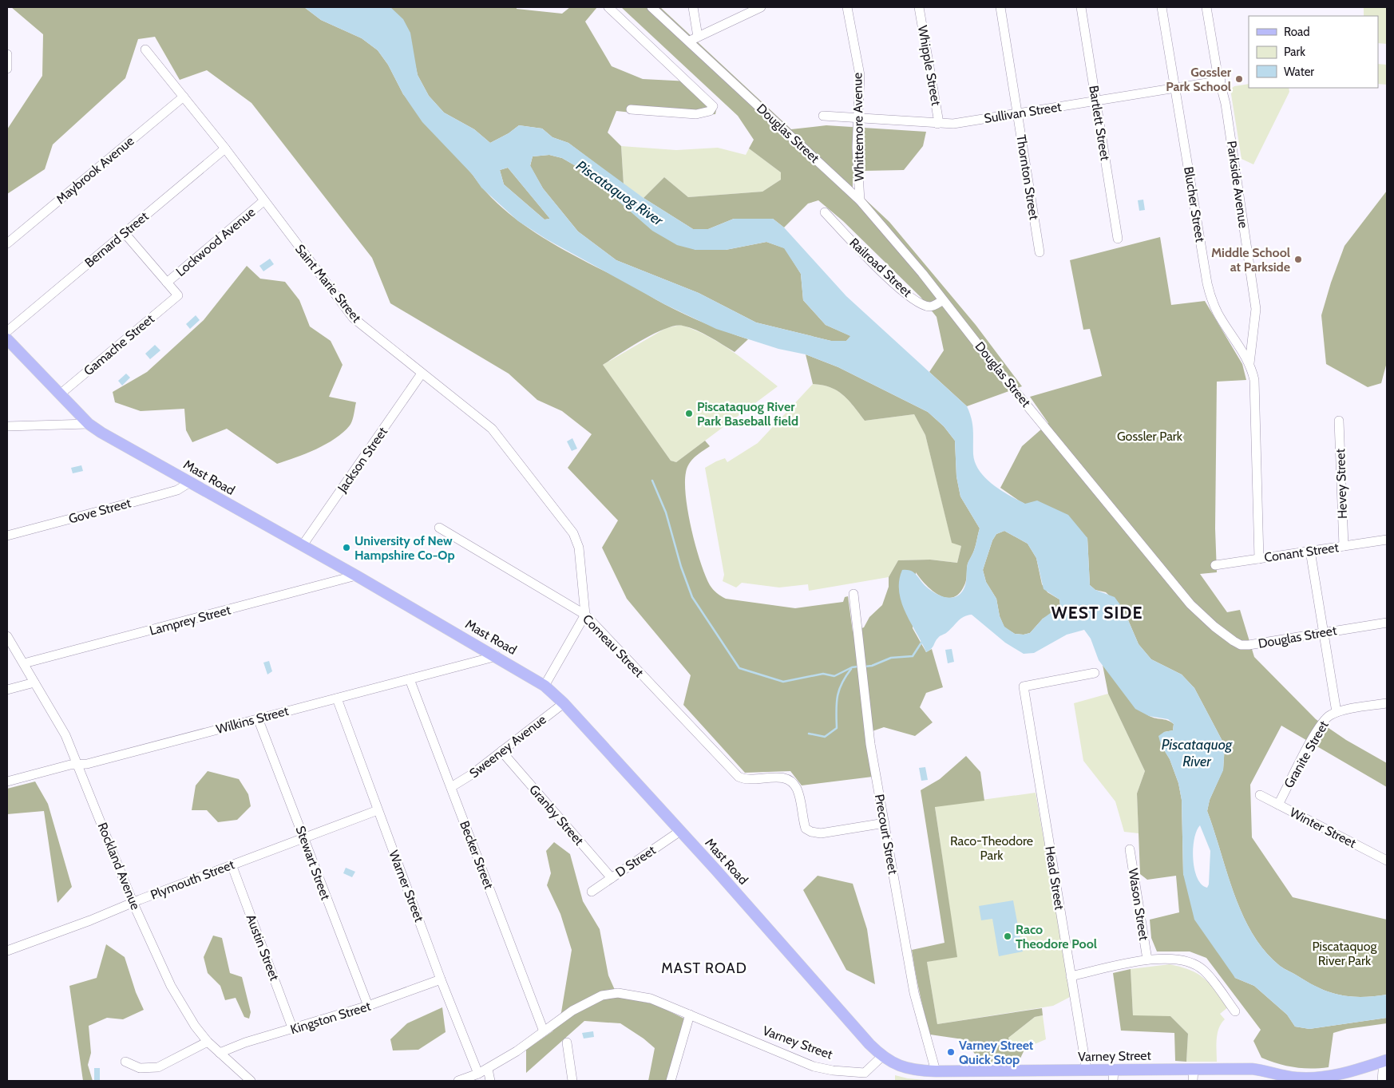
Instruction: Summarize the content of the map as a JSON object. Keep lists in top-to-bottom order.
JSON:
{
  "streets": {
    "main road": ["Mast Road", "Varney Street"],
    "street": [
      "Whipple Street",
      "Sullivan Street",
      "Bartlett Street",
      "Whittemore Avenue",
      "Douglas Street",
      "Maybrook Avenue",
      "Thornton Street",
      "Parkside Avenue",
      "Blucher Street",
      "Bernard Street",
      "Lockwood Avenue",
      "Railroad Street",
      "Saint Marie Street",
      "Gamache Street",
      "Jackson Street",
      "Hevey Street",
      "Gove Street",
      "Conant Street",
      "Lamprey Street",
      "Comeau Street",
      "Wilkins Street",
      "Sweeney Avenue",
      "Granite Street",
      "Granby Street",
      "Winter Street",
      "Precourt Street",
      "Becker Street",
      "D Street",
      "Stewart Street",
      "Rockland Avenue",
      "Head Street",
      "Plymouth Street",
      "Warner Street",
      "Wason Street",
      "Austin Street",
      "Kingston Street"
    ]
  },
  "crossings": [
    ["Whipple Street", "Sullivan Street"],
    ["Sullivan Street", "Bartlett Street"],
    ["Sullivan Street", "Whittemore Avenue"],
    ["Sullivan Street", "Thornton Street"],
    ["Sullivan Street", "Parkside Avenue"],
    ["Sullivan Street", "Blucher Street"],
    ["Whittemore Avenue", "Douglas Street"],
    ["Douglas Street", "Railroad Street"],
    ["Maybrook Avenue", "Saint Marie Street"],
    ["Parkside Avenue", "Blucher Street"],
    ["Blucher Street", "Conant Street"],
    ["Bernard Street", "Saint Marie Street"],
    ["Lockwood Avenue", "Saint Marie Street"],
    ["Lockwood Avenue", "Gamache Street"],
    ["Saint Marie Street", "Jackson Street"],
    ["Saint Marie Street", "Comeau Street"],
    ["Gamache Street", "Mast Road"],
    ["Jackson Street", "Mast Road"],
    ["Mast Road", "Gove Street"],
    ["Mast Road", "Lamprey Street"],
    ["Mast Road", "Wilkins Street"],
    ["Mast Road", "Sweeney Avenue"],
    ["Mast Road", "D Street"],
    ["Mast Road", "Varney Street"],
    ["Hevey Street", "Conant Street"],
    ["Lamprey Street", "Rockland Avenue"],
    ["Comeau Street", "Precourt Street"],
    ["Wilkins Street", "Becker Street"],
    ["Wilkins Street", "Stewart Street"],
    ["Wilkins Street", "Rockland Avenue"],
    ["Wilkins Street", "Warner Street"],
    ["Sweeney Avenue", "Granby Street"],
    ["Sweeney Avenue", "Becker Street"],
    ["Granite Street", "Winter Street"],
    ["Granby Street", "D Street"],
    ["Precourt Street", "Varney Street"],
    ["Becker Street", "Varney Street"],
    ["Stewart Street", "Plymouth Street"],
    ["Stewart Street", "Kingston Street"],
    ["Rockland Avenue", "Plymouth Street"],
    ["Rockland Avenue", "Kingston Street"],
    ["Head Street", "Varney Street"],
    ["Plymouth Street", "Warner Street"],
    ["Plymouth Street", "Austin Street"],
    ["Warner Street", "Kingston Street"],
    ["Warner Street", "Varney Street"],
    ["Austin Street", "Kingston Street"]
  ],
  "districts": ["WEST SIDE", "MAST ROAD"],
  "water": ["Piscataquog River"],
  "parks": ["Gossler Park", "Raco-Theodore Park", "Piscataquog River Park"],
  "places": [
    "Gossler Park School",
    "Middle School at Parkside",
    "Piscataquog River Park Baseball field",
    "University of New Hampshire Co-Op",
    "Raco Theodore Pool",
    "Varney Street Quick Stop"
  ],
  "legend": ["Road", "Park", "Water"]
}
